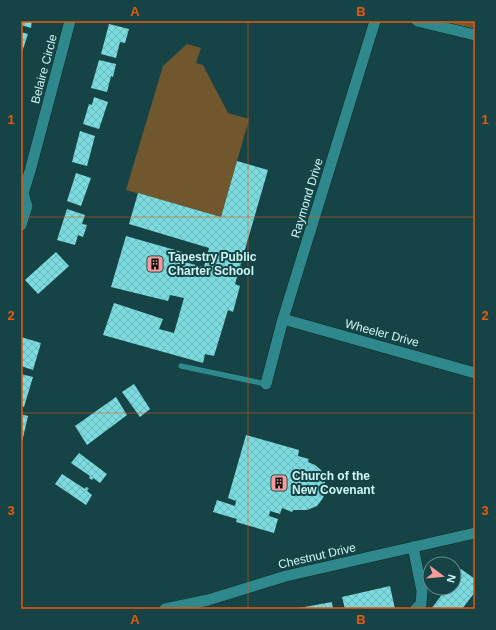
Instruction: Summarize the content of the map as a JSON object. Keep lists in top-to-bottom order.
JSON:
{
  "streets": {
    "street": [
      "Belaire Circle",
      "Raymond Drive",
      "Wheeler Drive",
      "Chestnut Drive"
    ]
  },
  "crossings": [
    ["Raymond Drive", "Wheeler Drive"]
  ],
  "places": {
    "building": ["Tapestry Public Charter School", "Church of the New Covenant"]
  },
  "north": "right",
  "grid": {
    "columns": ["A", "B"],
    "rows": ["1", "2", "3"]
  }
}
